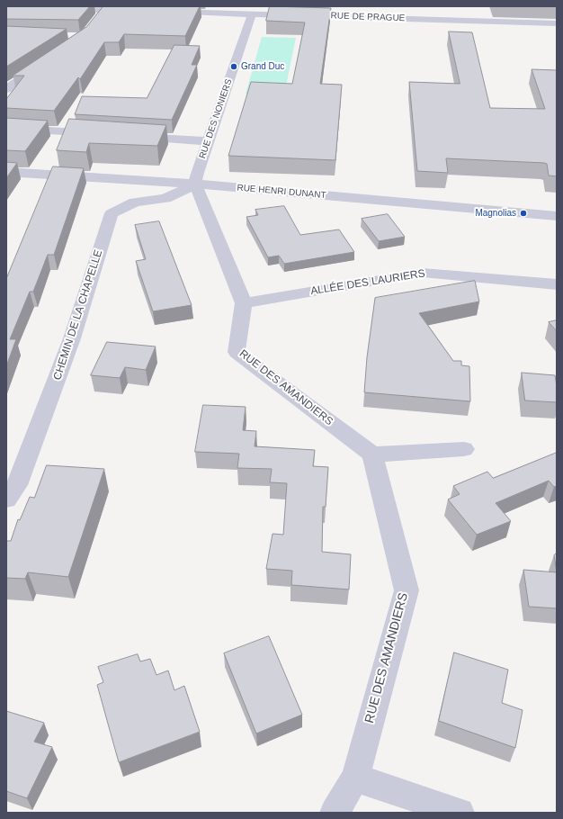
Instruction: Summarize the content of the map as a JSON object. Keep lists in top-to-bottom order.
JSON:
{
  "streets": {
    "street": [
      "RUE DE PRAGUE",
      "RUE DES NONIERS",
      "RUE HENRI DUNANT",
      "ALLÉE DES LAURIERS",
      "CHEMIN DE LA CHAPELLE",
      "RUE DES AMANDIERS"
    ]
  },
  "crossings": [
    ["RUE DE PRAGUE", "RUE DES NONIERS"],
    ["RUE DES NONIERS", "RUE HENRI DUNANT"],
    ["RUE DES NONIERS", "CHEMIN DE LA CHAPELLE"],
    ["RUE HENRI DUNANT", "CHEMIN DE LA CHAPELLE"],
    ["ALLÉE DES LAURIERS", "RUE DES AMANDIERS"]
  ],
  "places": ["Grand Duc", "Magnolias"]
}
